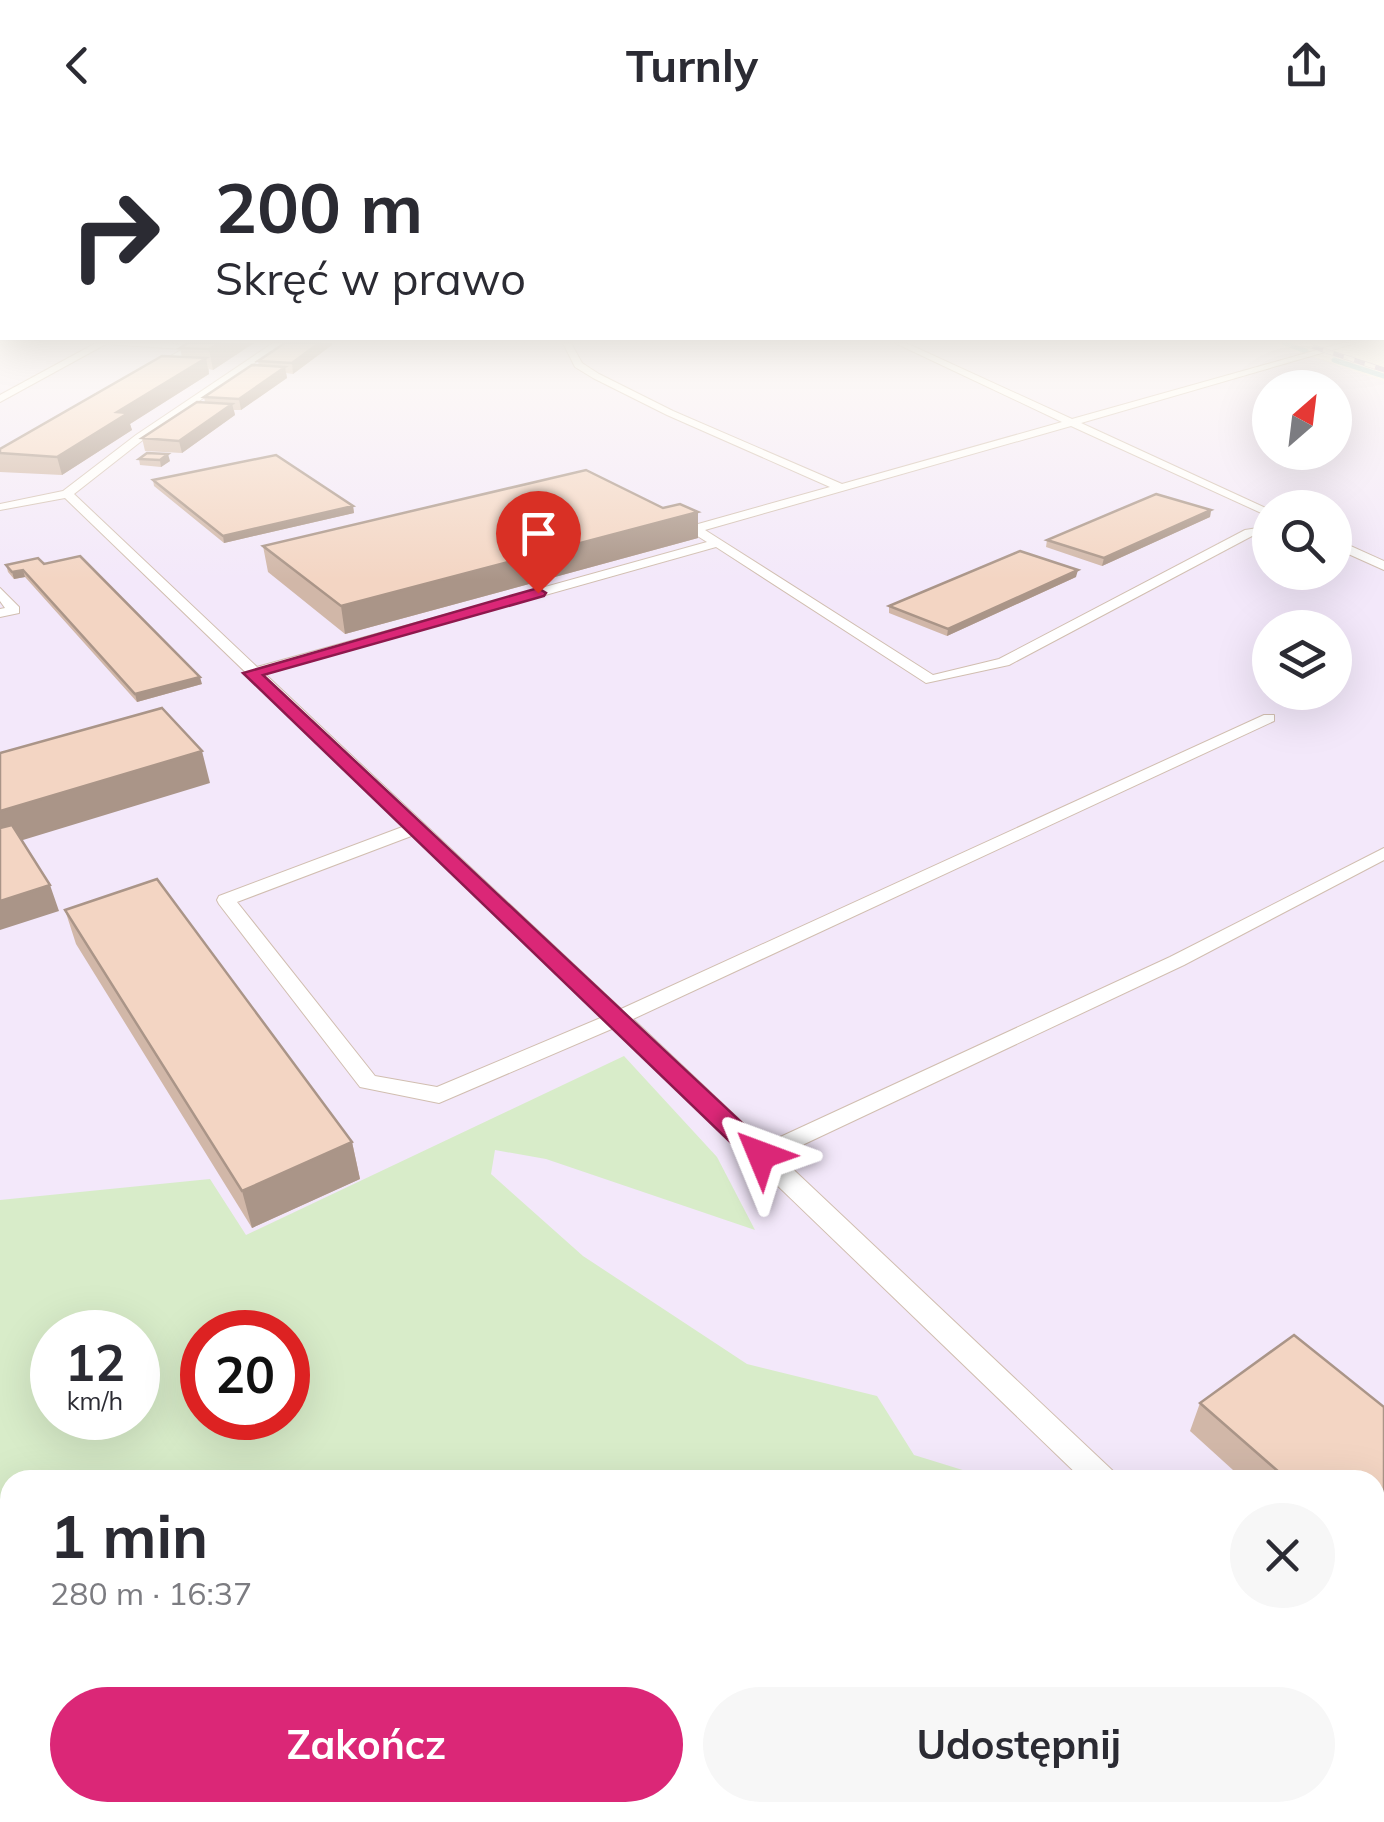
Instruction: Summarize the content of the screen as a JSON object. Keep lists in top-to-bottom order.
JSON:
{
  "north": "top right",
  "page": {
    "header": "Turnly",
    "turn": ["200 m", "Skręć w prawo"],
    "speed": "12 km/h",
    "limit": "20",
    "heading": ["1 min", "280 m · 16:37"],
    "buttons": ["Zakończ", "Udostępnij"]
  }
}
